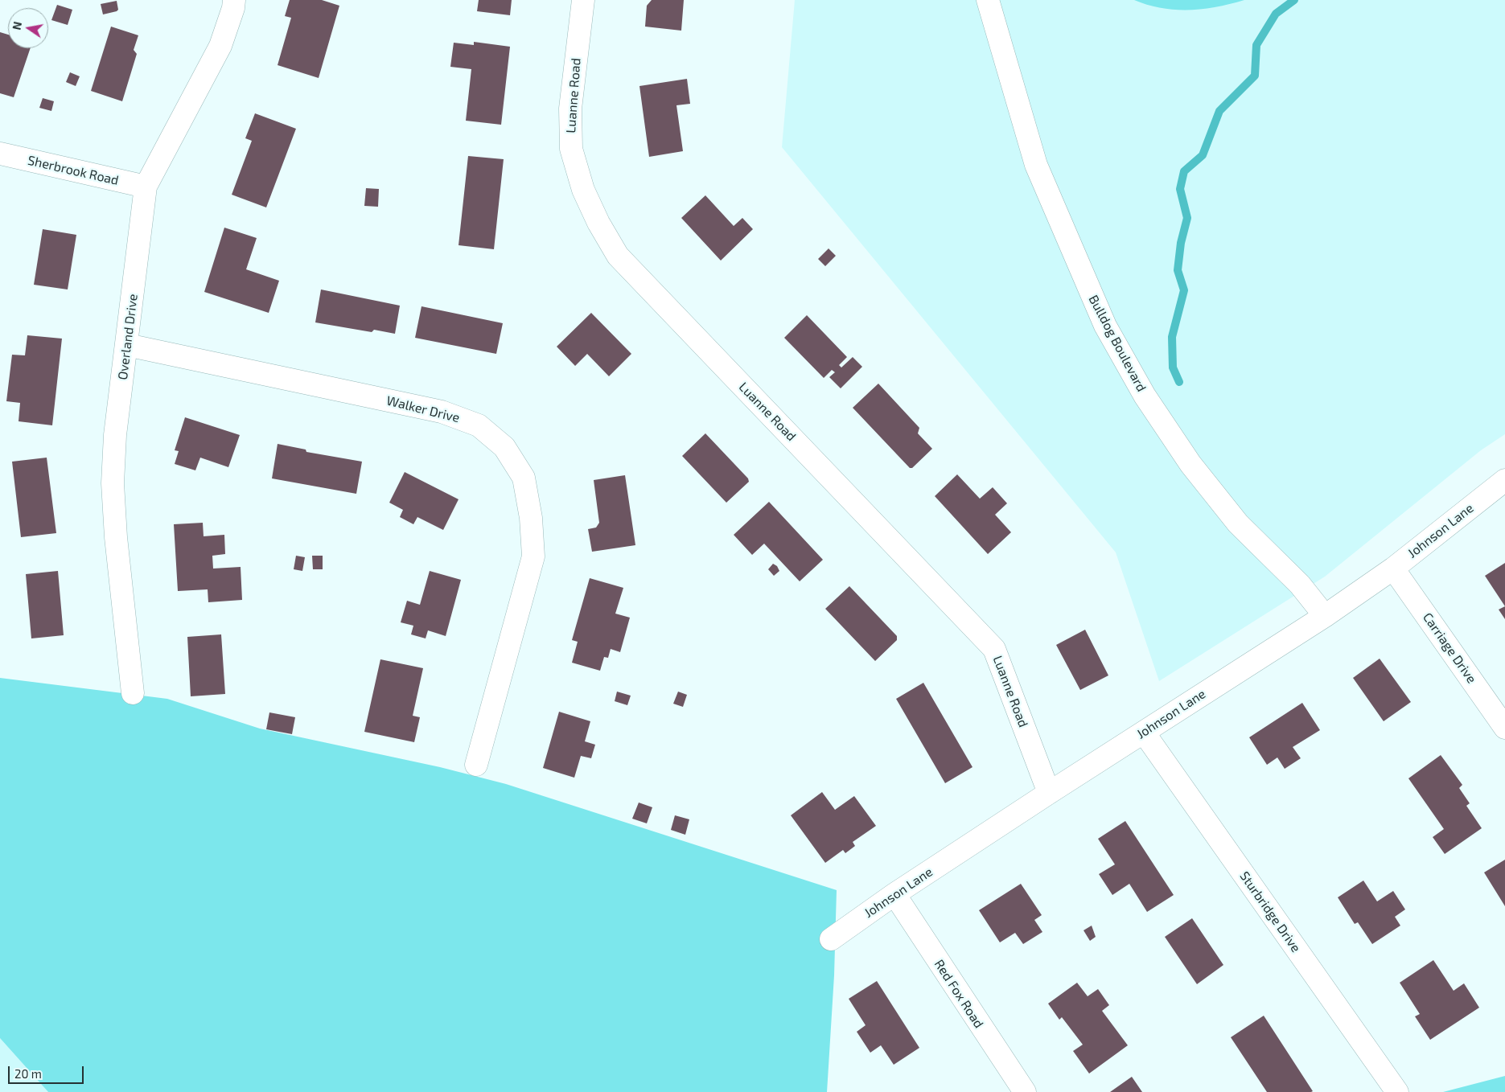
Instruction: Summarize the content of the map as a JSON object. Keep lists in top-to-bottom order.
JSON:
{
  "streets": {
    "street": [
      "Luanne Road",
      "Sherbrook Road",
      "Overland Drive",
      "Bulldog Boulevard",
      "Walker Drive",
      "Johnson Lane",
      "Carriage Drive",
      "Sturbridge Drive",
      "Red Fox Road"
    ]
  },
  "crossings": [
    ["Luanne Road", "Johnson Lane"],
    ["Sherbrook Road", "Overland Drive"],
    ["Overland Drive", "Walker Drive"],
    ["Bulldog Boulevard", "Johnson Lane"],
    ["Johnson Lane", "Carriage Drive"],
    ["Johnson Lane", "Sturbridge Drive"],
    ["Johnson Lane", "Red Fox Road"]
  ],
  "scale_bar": "20 m",
  "north": "left"
}
